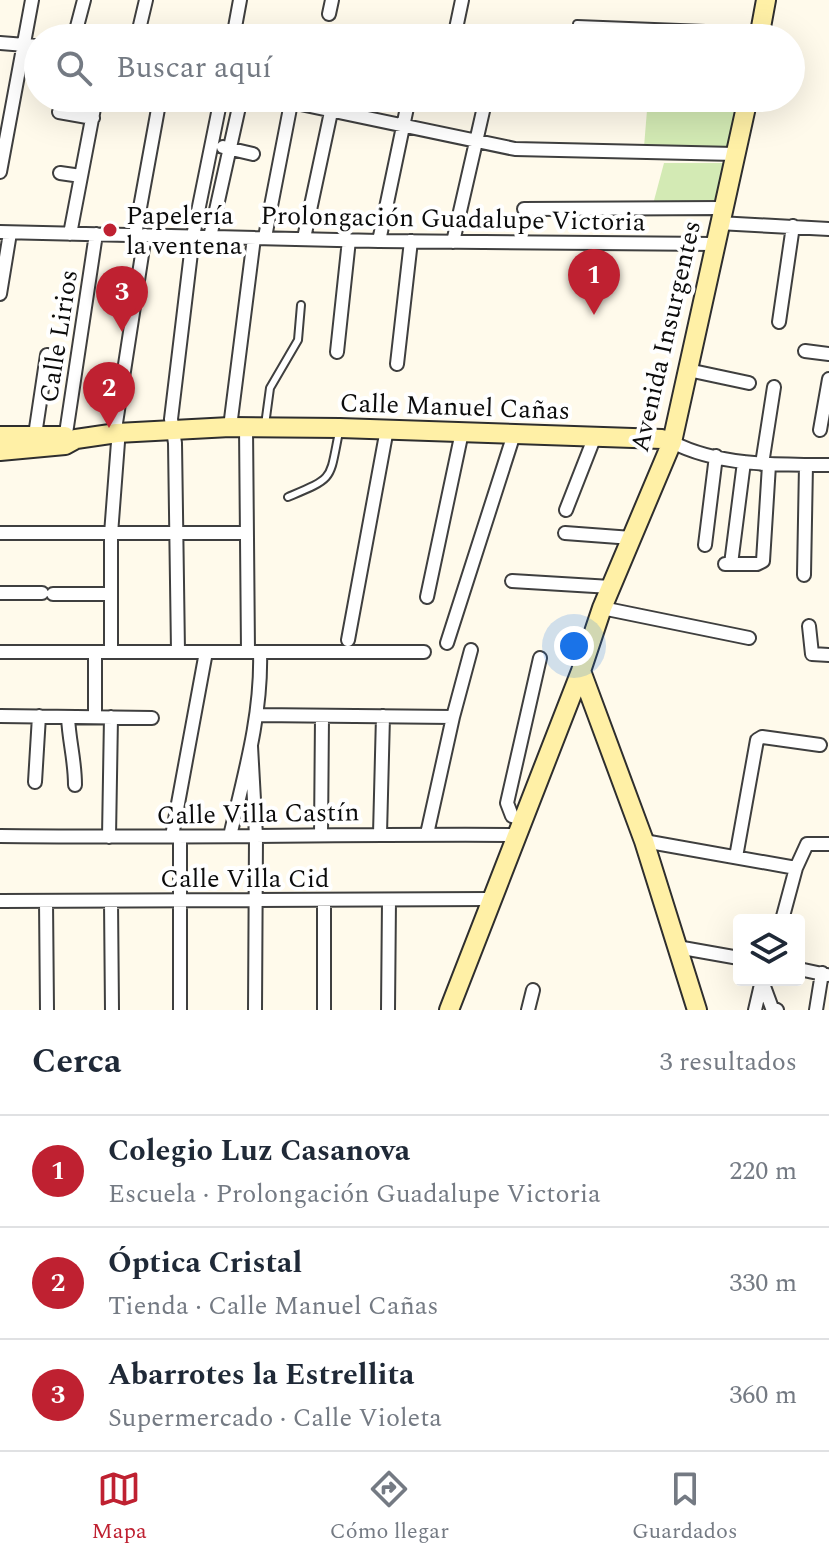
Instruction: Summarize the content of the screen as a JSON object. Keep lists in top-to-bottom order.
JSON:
{
  "streets": {
    "street": [
      "Prolongación Guadalupe Victoria",
      "Calle Lirios",
      "Avenida Insurgentes",
      "Calle Manuel Cañas",
      "Calle Villa Castín",
      "Calle Villa Cid"
    ]
  },
  "crossings": [
    ["Prolongación Guadalupe Victoria", "Calle Lirios"],
    ["Prolongación Guadalupe Victoria", "Avenida Insurgentes"],
    ["Calle Lirios", "Calle Manuel Cañas"],
    ["Avenida Insurgentes", "Calle Manuel Cañas"],
    ["Avenida Insurgentes", "Calle Villa Castín"],
    ["Avenida Insurgentes", "Calle Villa Cid"]
  ],
  "places": ["Papelería la ventena"],
  "page": {
    "search": "Buscar aquí",
    "pins": ["1", "3", "2"],
    "heading": ["Cerca", "3 resultados"],
    "list": [
      {
        "mark": "1",
        "name": "Colegio Luz Casanova",
        "note": "Escuela · Prolongación Guadalupe Victoria",
        "value": "220 m"
      },
      {
        "mark": "2",
        "name": "Óptica Cristal",
        "note": "Tienda · Calle Manuel Cañas",
        "value": "330 m"
      },
      {
        "mark": "3",
        "name": "Abarrotes la Estrellita",
        "note": "Supermercado · Calle Violeta",
        "value": "360 m"
      }
    ],
    "nav": ["Mapa", "Cómo llegar", "Guardados"]
  }
}
